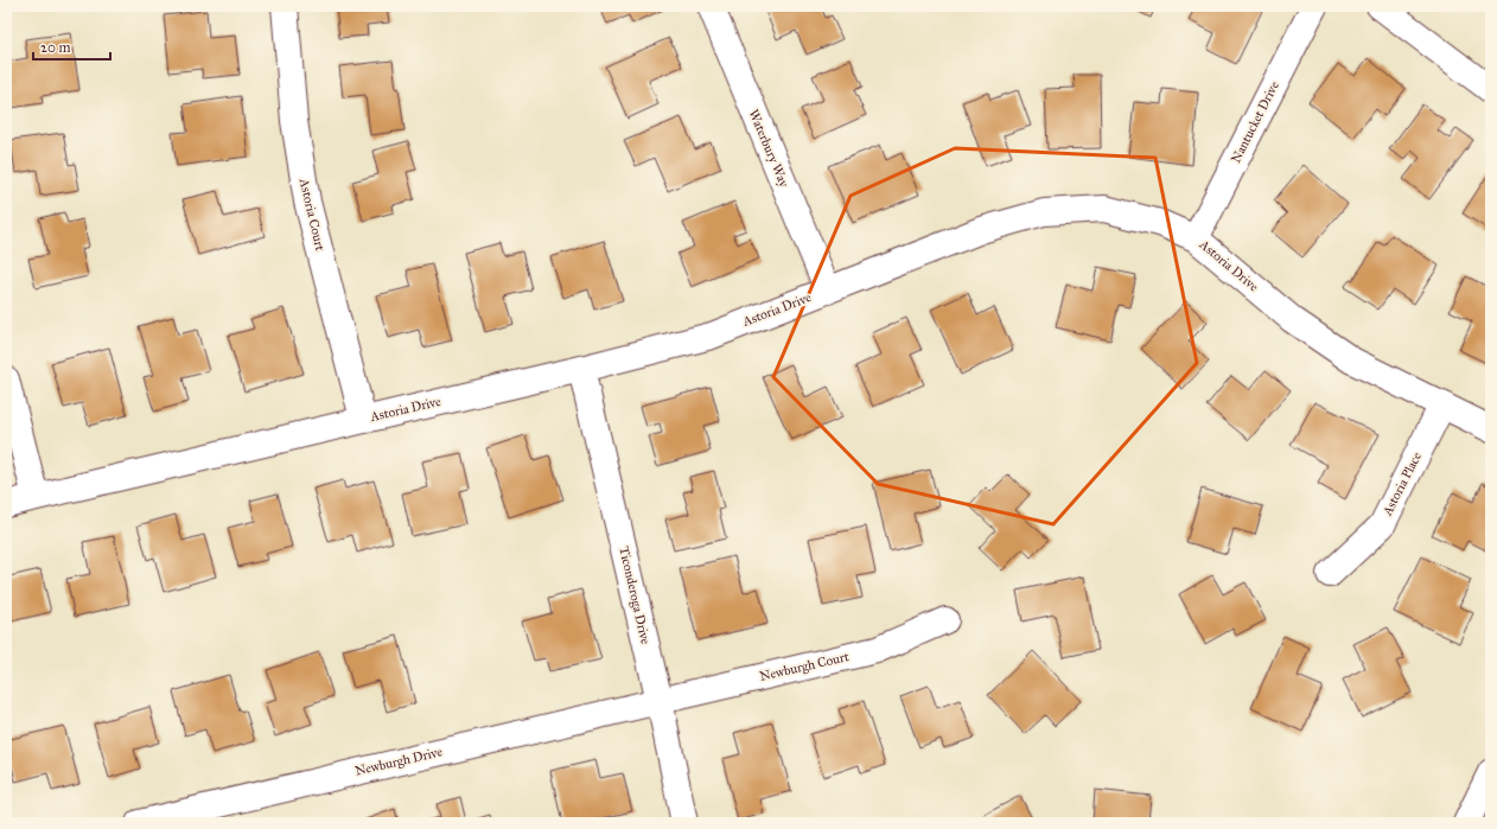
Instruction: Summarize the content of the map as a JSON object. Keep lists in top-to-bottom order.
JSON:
{
  "streets": {
    "street": [
      "Nantucket Drive",
      "Waterbury Way",
      "Astoria Court",
      "Astoria Drive",
      "Astoria Place",
      "Ticonderoga Drive",
      "Newburgh Court",
      "Newburgh Drive"
    ]
  },
  "crossings": [
    ["Nantucket Drive", "Astoria Drive"],
    ["Waterbury Way", "Astoria Drive"],
    ["Astoria Court", "Astoria Drive"],
    ["Astoria Drive", "Astoria Place"],
    ["Astoria Drive", "Ticonderoga Drive"],
    ["Ticonderoga Drive", "Newburgh Court"],
    ["Ticonderoga Drive", "Newburgh Drive"],
    ["Newburgh Court", "Newburgh Drive"]
  ],
  "scale_bar": "20 m"
}
